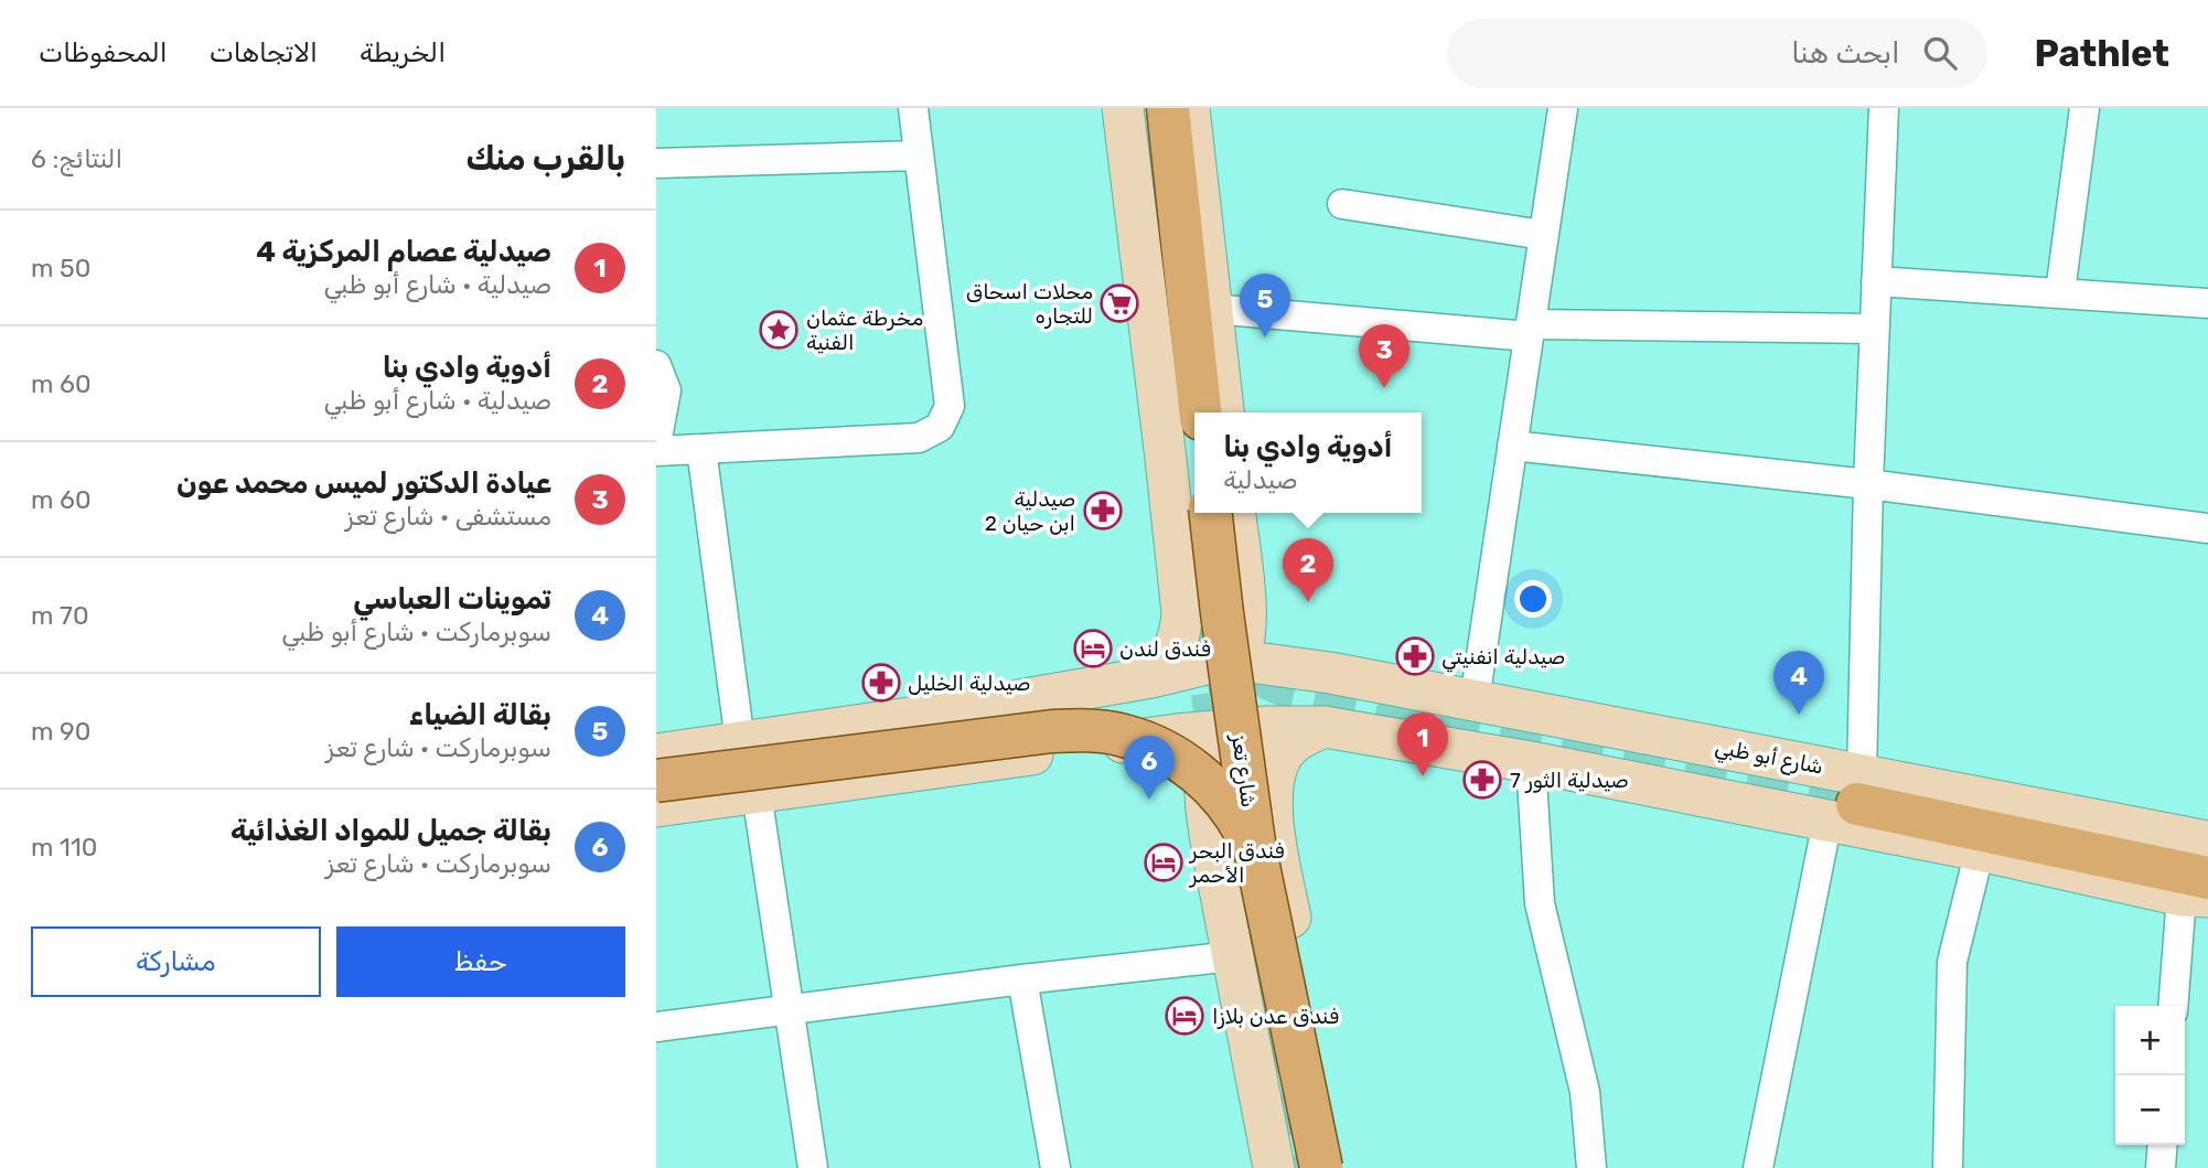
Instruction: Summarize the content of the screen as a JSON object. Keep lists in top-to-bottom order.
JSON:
{
  "streets": {
    "main road": ["شارع أبو ظبي", "شارع تعز"]
  },
  "places": {
    "supermarket": ["محلات اسحاق للتجاره"],
    "place": ["مخرطة عثمان الفنية"],
    "pharmacy": [
      "صيدلية ابن حيان 2",
      "صيدلية انفنيتي",
      "صيدلية الخليل",
      "صيدلية الثور 7"
    ],
    "hotel": ["فندق لندن", "فندق البحر الأحمر", "فندق عدن بلازا"]
  },
  "page": {
    "header": "Pathlet",
    "search": "ابحث هنا",
    "nav": ["الخريطة", "الاتجاهات", "المحفوظات"],
    "heading": ["بالقرب منك", "النتائج: 6"],
    "list": [
      {
        "mark": "1",
        "name": "صيدلية عصام المركزية 4",
        "note": "صيدلية · شارع أبو ظبي",
        "value": "50 m"
      },
      {
        "mark": "2",
        "name": "أدوية وادي بنا",
        "note": "صيدلية · شارع أبو ظبي",
        "value": "60 m"
      },
      {
        "mark": "3",
        "name": "عيادة الدكتور لميس محمد عون",
        "note": "مستشفى · شارع تعز",
        "value": "60 m"
      },
      {
        "mark": "4",
        "name": "تموينات العباسي",
        "note": "سوبرماركت · شارع أبو ظبي",
        "value": "70 m"
      },
      {
        "mark": "5",
        "name": "بقالة الضياء",
        "note": "سوبرماركت · شارع تعز",
        "value": "90 m"
      },
      {
        "mark": "6",
        "name": "بقالة جميل للمواد الغذائية",
        "note": "سوبرماركت · شارع تعز",
        "value": "110 m"
      }
    ],
    "pins": [
      "5",
      "3",
      "2",
      "4",
      "1",
      "6"
    ],
    "popup": ["أدوية وادي بنا", "صيدلية"],
    "buttons": ["حفظ", "مشاركة"],
    "map_buttons": ["+", "−"]
  }
}
